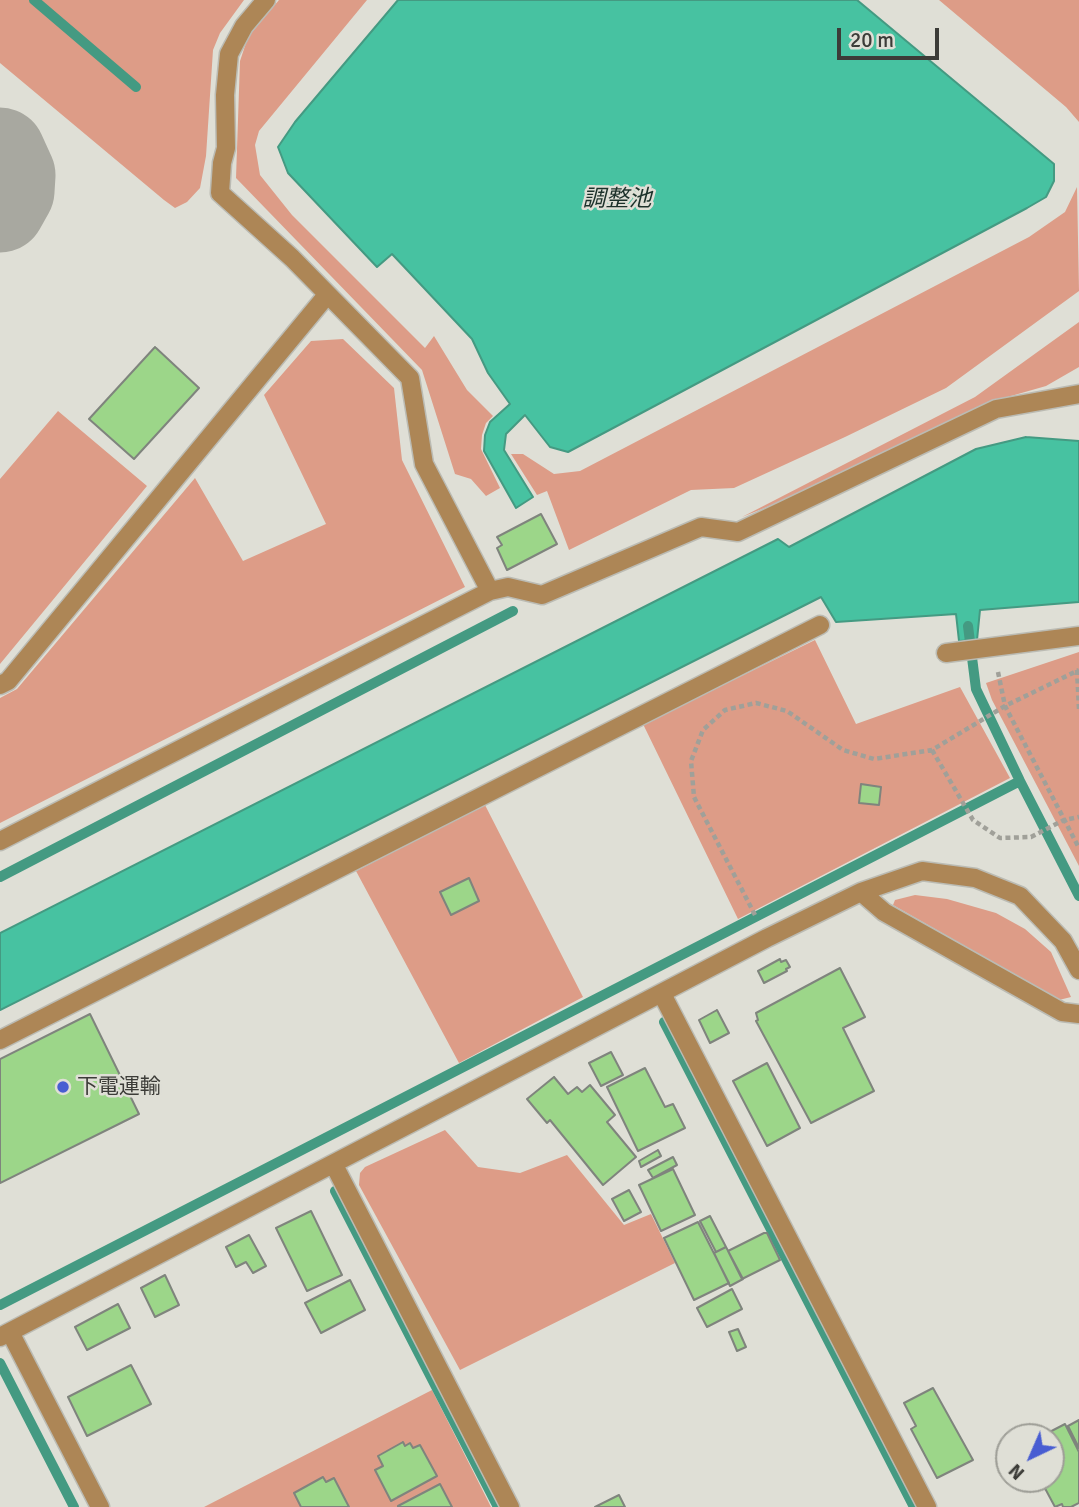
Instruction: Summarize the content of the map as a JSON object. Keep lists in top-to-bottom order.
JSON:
{
  "water": ["調整池"],
  "places": ["下電運輸"],
  "scale_bar": "20 m",
  "north": "bottom left"
}
